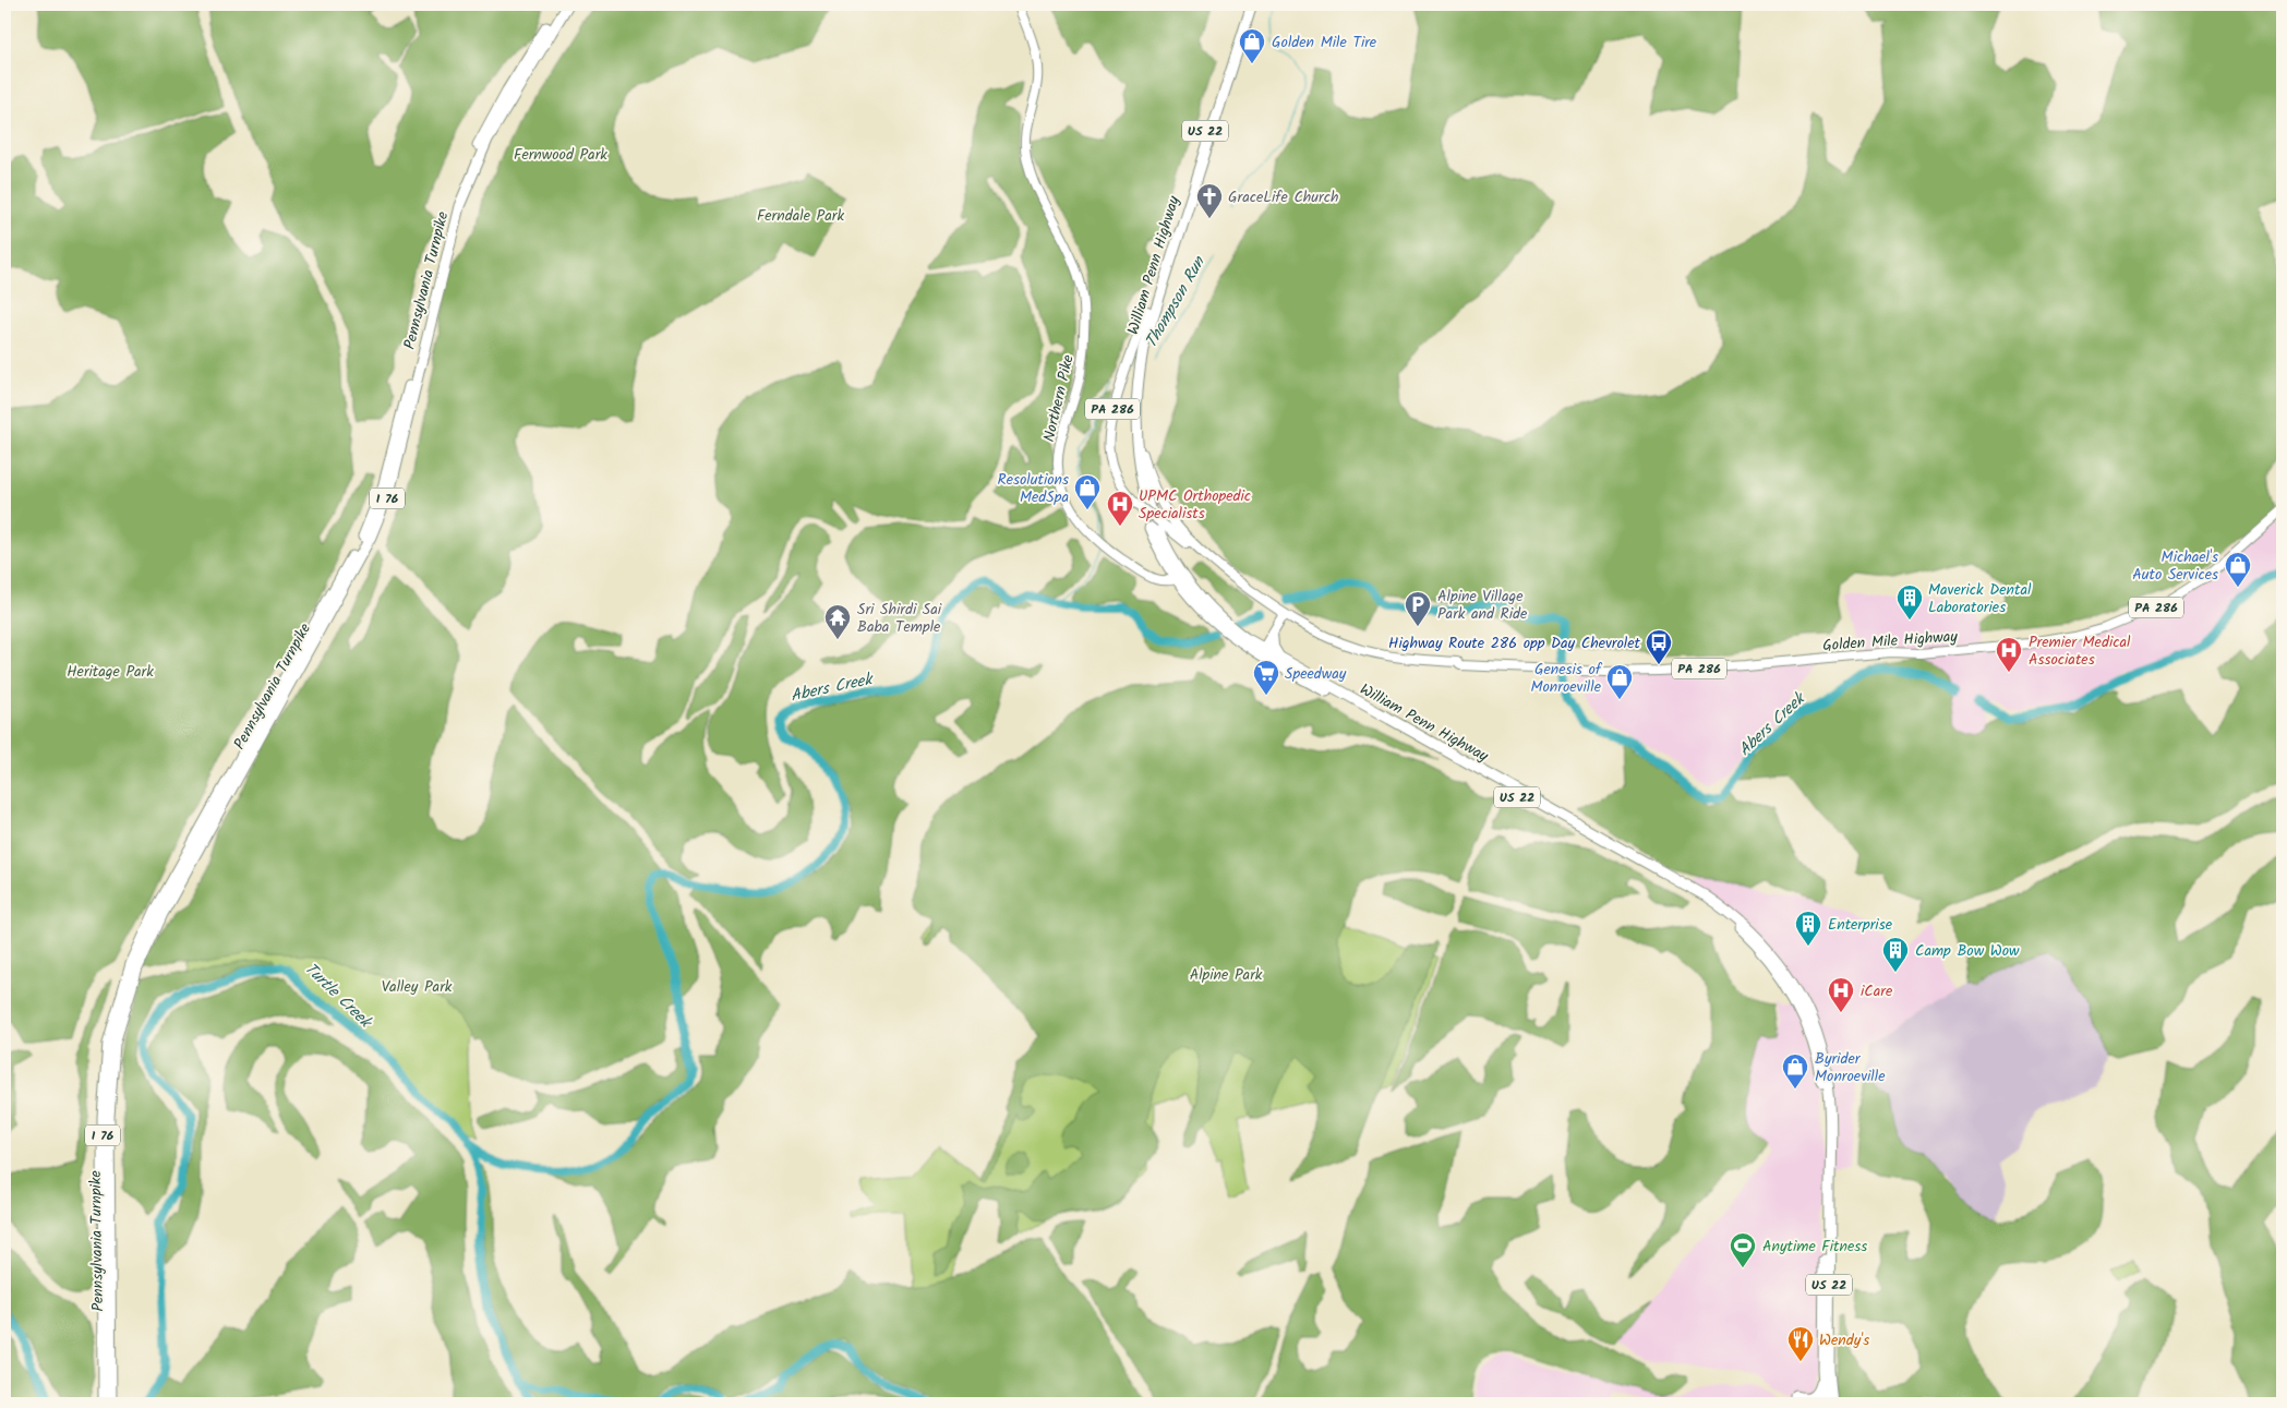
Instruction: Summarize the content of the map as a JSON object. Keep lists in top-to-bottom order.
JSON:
{
  "streets": {
    "highway": [
      "US 22",
      "William Penn Highway",
      "Pennsylvania Turnpike",
      "I 76"
    ],
    "main road": ["Northern Pike", "PA 286", "Golden Mile Highway"]
  },
  "crossings": [
    ["William Penn Highway", "Northern Pike"],
    ["William Penn Highway", "Golden Mile Highway"]
  ],
  "water": ["Thompson Run", "Abers Creek", "Turtle Creek"],
  "parks": [
    "Fernwood Park",
    "Ferndale Park",
    "Heritage Park",
    "Alpine Park",
    "Valley Park"
  ],
  "places": {
    "shop": [
      "Golden Mile Tire",
      "Resolutions MedSpa",
      "Michael's Auto Services",
      "Genesis of Monroeville",
      "Byrider Monroeville"
    ],
    "church": ["GraceLife Church"],
    "hospital": ["UPMC Orthopedic Specialists", "Premier Medical Associates", "iCare"],
    "building": ["Maverick Dental Laboratories", "Enterprise", "Camp Bow Wow"],
    "parking": ["Alpine Village Park and Ride"],
    "temple": ["Sri Shirdi Sai Baba Temple"],
    "bus stop": ["Highway Route 286 opp Day Chevrolet"],
    "supermarket": ["Speedway"],
    "sports": ["Anytime Fitness"],
    "restaurant": ["Wendy's"]
  }
}
